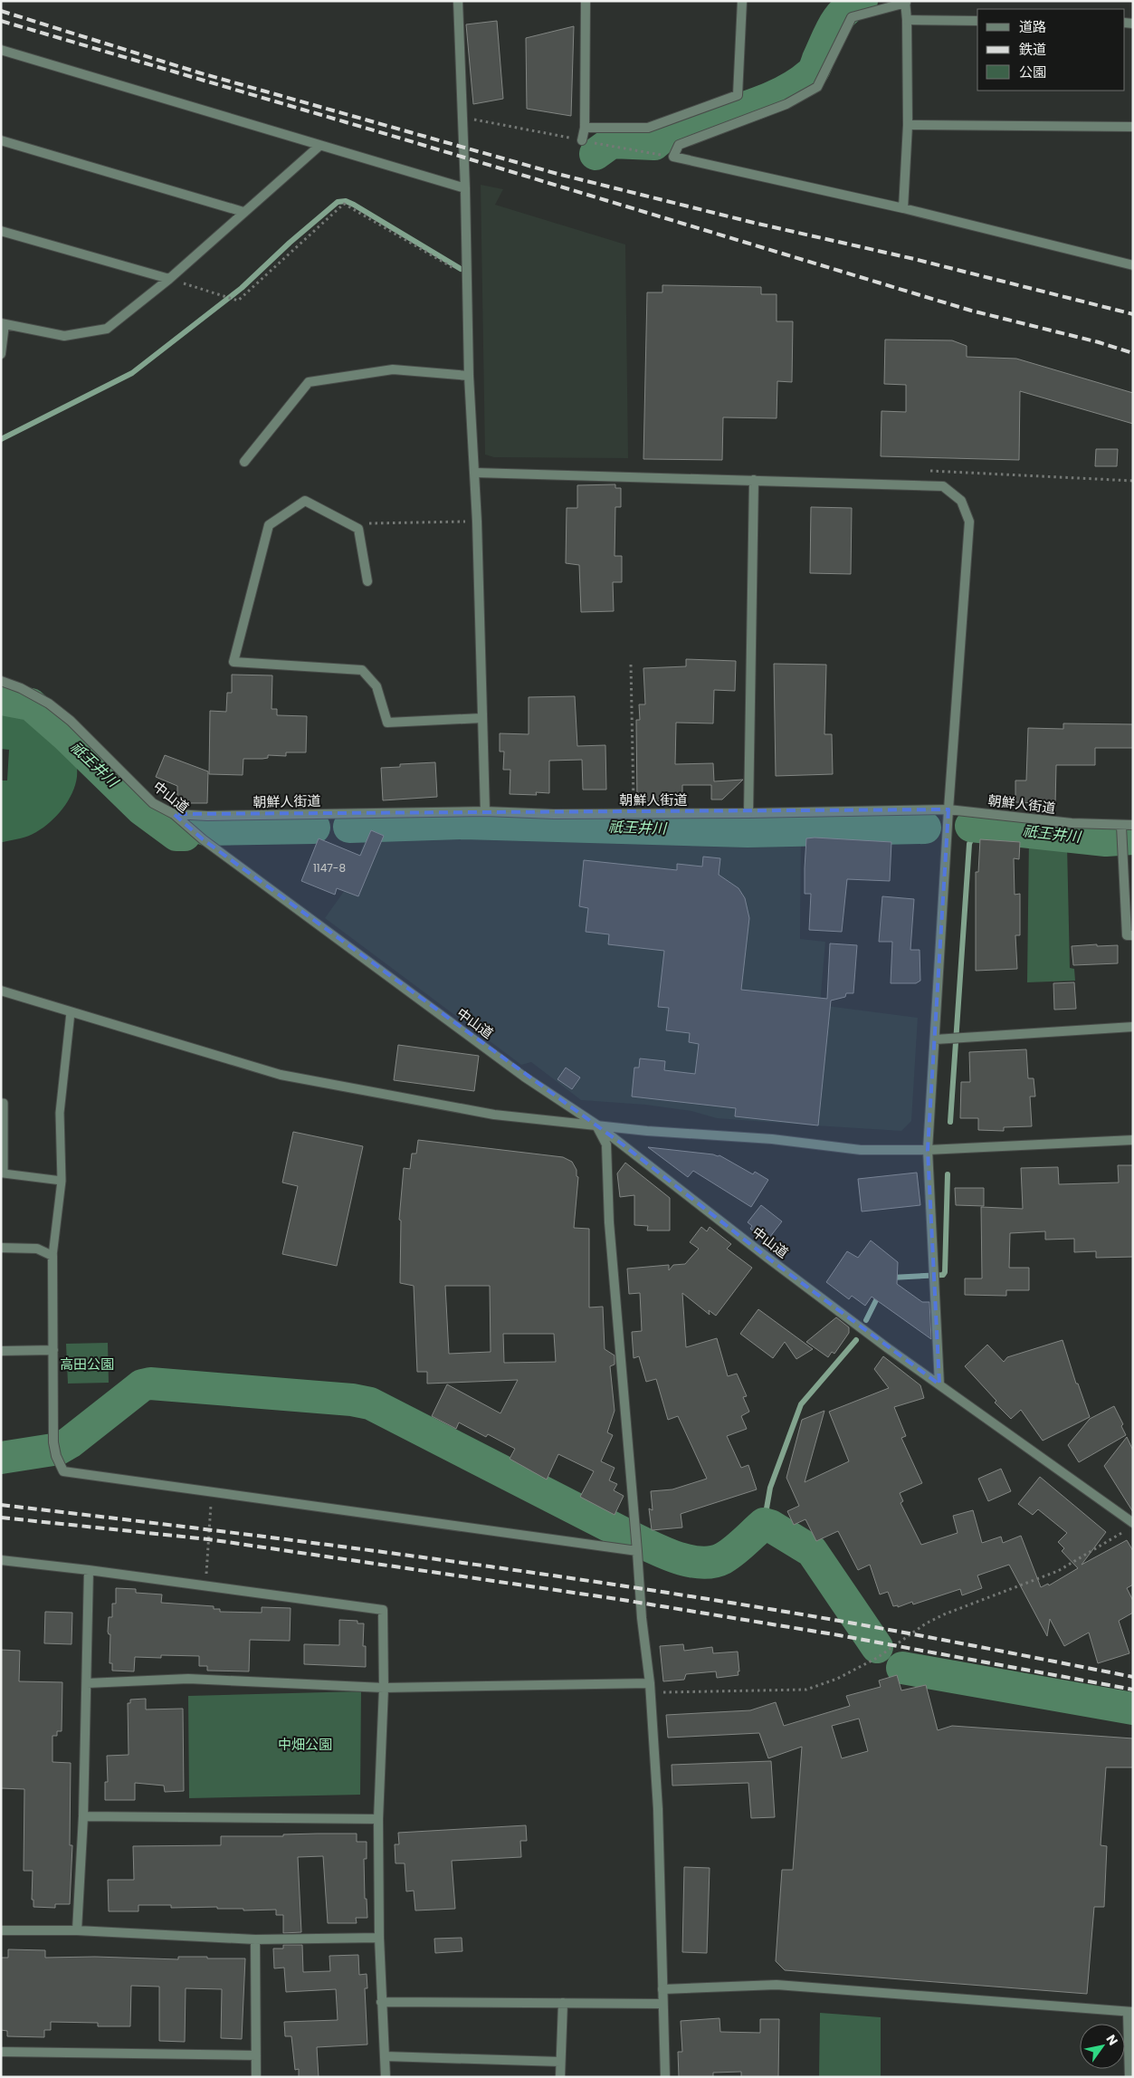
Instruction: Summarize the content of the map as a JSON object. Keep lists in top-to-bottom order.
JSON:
{
  "streets": {
    "street": ["中山道", "朝鮮人街道"]
  },
  "crossings": [
    ["中山道", "朝鮮人街道"]
  ],
  "water": ["祇王井川"],
  "parks": ["高田公園", "中畑公園"],
  "house_numbers": ["1147-8"],
  "legend": ["道路", "鉄道", "公園"],
  "north": "top right"
}
